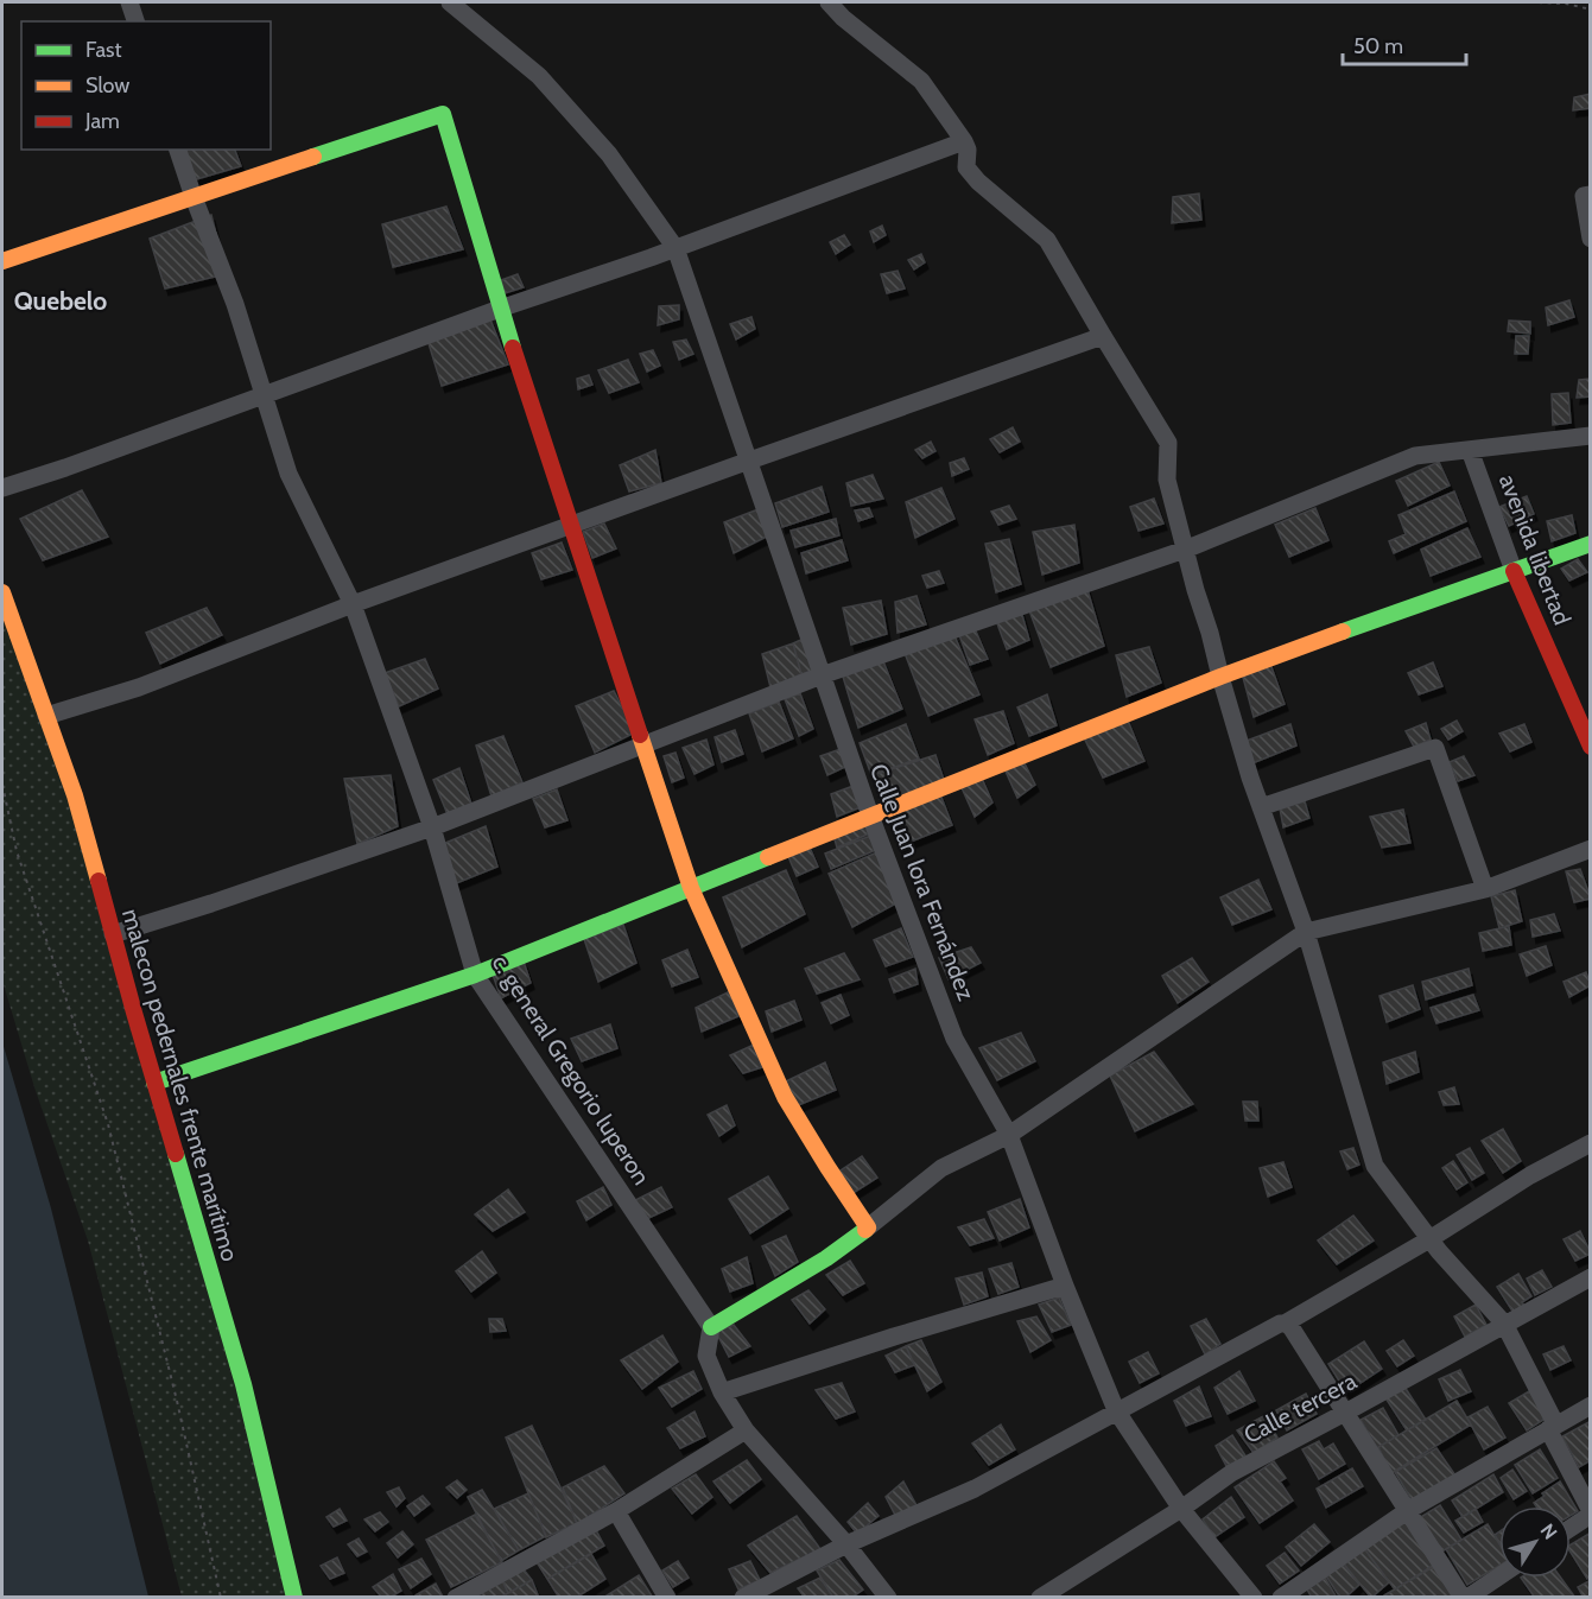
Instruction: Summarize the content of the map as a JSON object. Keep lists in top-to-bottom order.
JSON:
{
  "streets": {
    "main road": ["avenida libertad", "malecon pedernales frente marítimo"],
    "street": ["Calle Juan lora Fernández", "c. general Gregorio luperon", "Calle tercera"]
  },
  "crossings": [
    ["Calle Juan lora Fernández", "Calle tercera"]
  ],
  "districts": ["Quebelo"],
  "legend": ["Fast", "Slow", "Jam"],
  "scale_bar": "50 m",
  "north": "top right"
}
